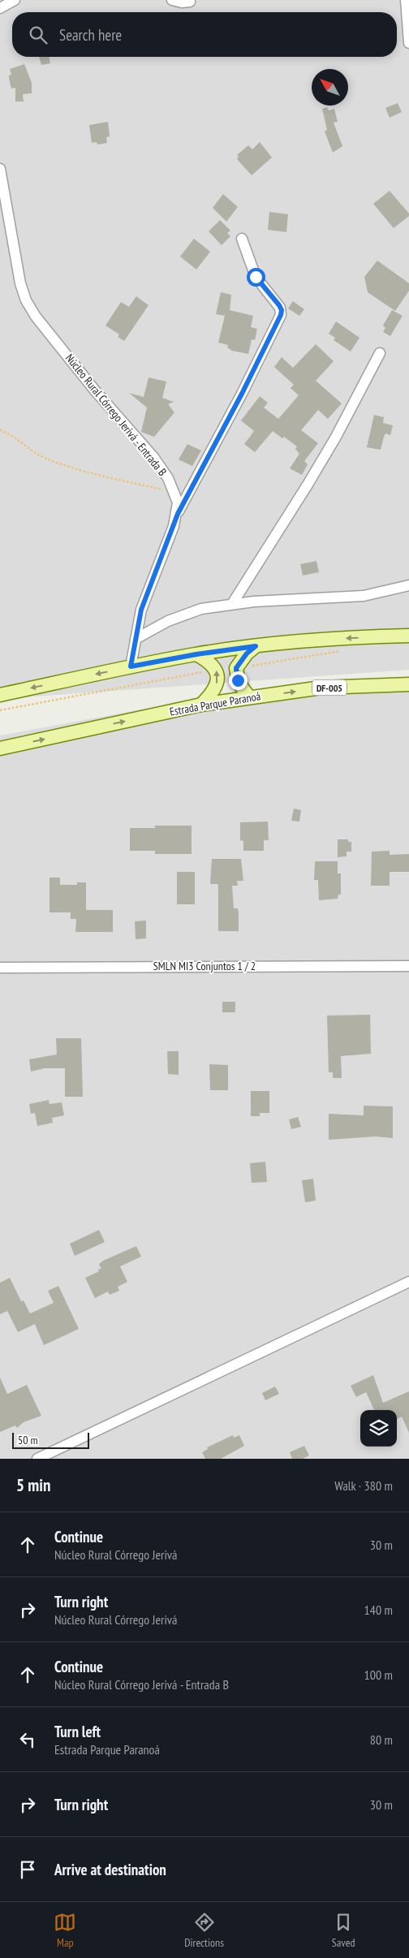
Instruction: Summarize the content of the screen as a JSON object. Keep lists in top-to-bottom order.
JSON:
{
  "streets": {
    "main road": ["DF-005", "Estrada Parque Paranoá"],
    "street": ["Núcleo Rural Córrego Jerivá - Entrada B", "SMLN MI3 Conjuntos 1 / 2"]
  },
  "scale_bar": "50 m",
  "north": "top left",
  "page": {
    "search": "Search here",
    "scale": "50 m",
    "heading": ["5 min", "Walk · 380 m"],
    "list": [
      ["Continue", "Núcleo Rural Córrego Jerivá", "30 m"],
      ["Turn right", "Núcleo Rural Córrego Jerivá", "140 m"],
      ["Continue", "Núcleo Rural Córrego Jerivá - Entrada B", "100 m"],
      ["Turn left", "Estrada Parque Paranoá", "80 m"],
      ["Turn right", "30 m"],
      "Arrive at destination"
    ],
    "nav": ["Map", "Directions", "Saved"]
  }
}
